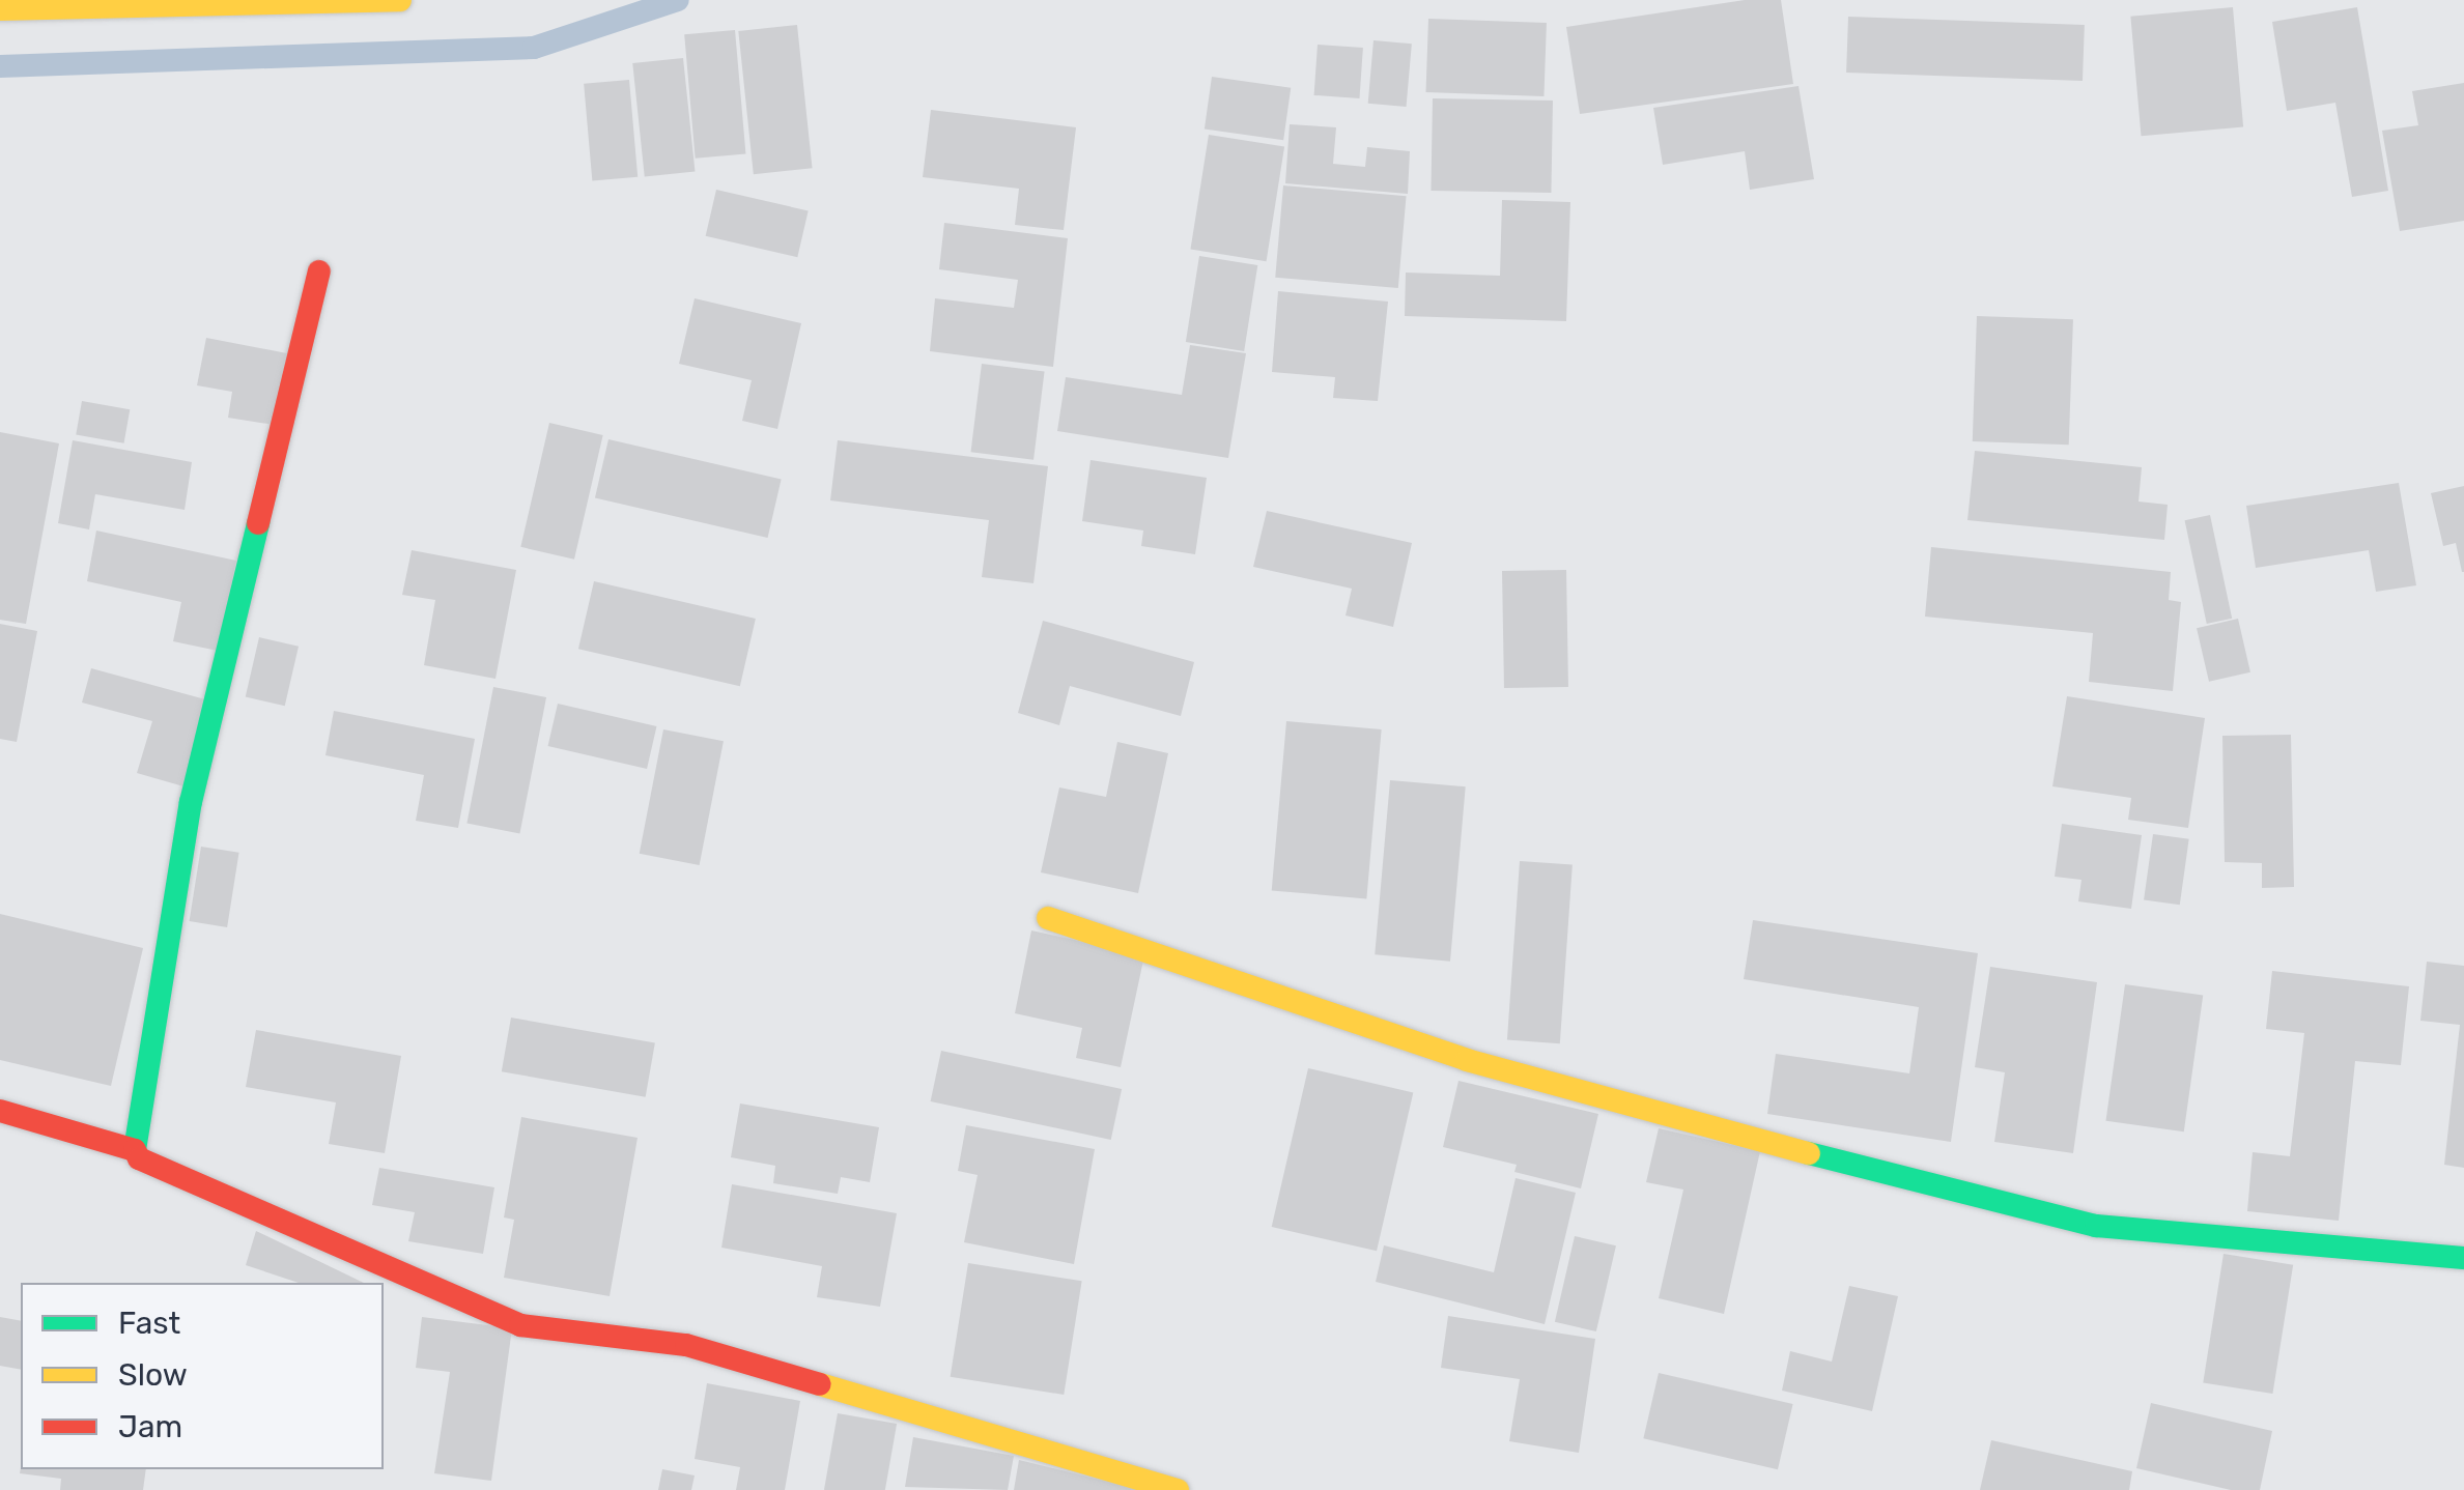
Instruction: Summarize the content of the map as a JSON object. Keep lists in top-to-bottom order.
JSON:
{
  "legend": ["Fast", "Slow", "Jam"]
}
